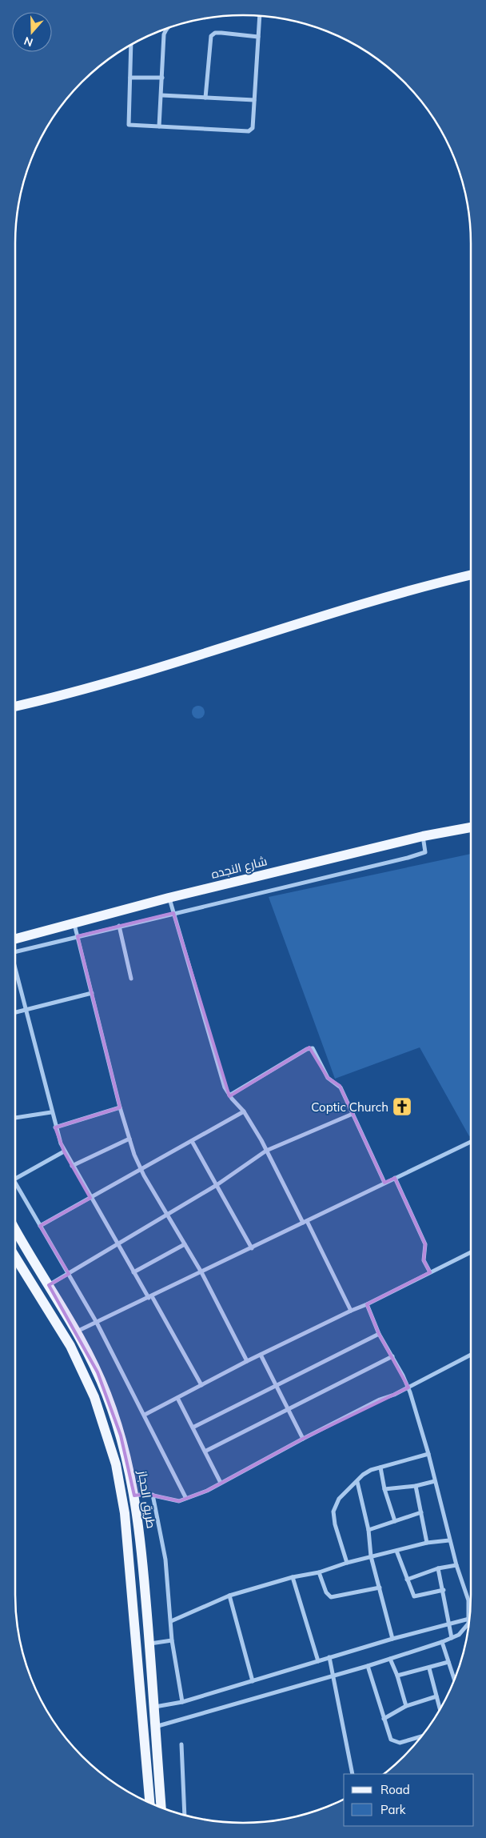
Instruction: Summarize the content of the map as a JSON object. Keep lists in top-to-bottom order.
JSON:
{
  "streets": {
    "main road": ["شارع النجده", "طريق الحجاز"]
  },
  "places": {
    "church": ["Coptic Church"]
  },
  "legend": ["Road", "Park"],
  "north": "bottom"
}
